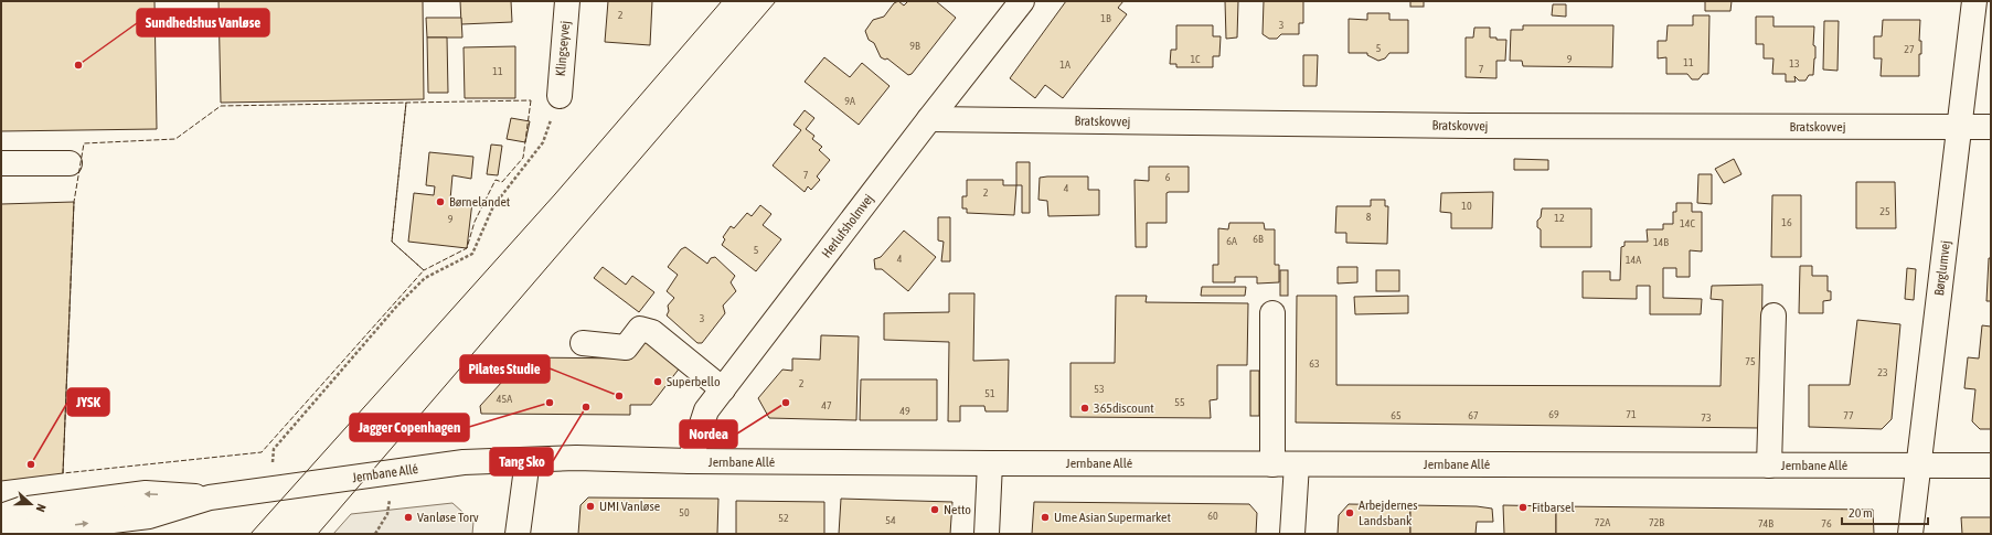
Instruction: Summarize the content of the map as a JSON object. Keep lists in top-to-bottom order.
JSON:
{
  "streets": {
    "street": [
      "Klingseyvej",
      "Bratskovvej",
      "Herlufsholmvej",
      "Børglumvej",
      "Jernbane Allé"
    ]
  },
  "crossings": [
    ["Bratskovvej", "Herlufsholmvej"],
    ["Bratskovvej", "Børglumvej"],
    ["Herlufsholmvej", "Jernbane Allé"],
    ["Børglumvej", "Jernbane Allé"]
  ],
  "places": [
    "Sundhedshus Vanløse",
    "Børnelandet",
    "Superbello",
    "Pilates Studie",
    "Jagger Copenhagen",
    "Nordea",
    "Tang Sko",
    "365discount",
    "JYSK",
    "UMI Vanløse",
    "Fitbarsel",
    "Netto",
    "Arbejdernes Landsbank",
    "Vanløse Torv",
    "Ume Asian Supermarket"
  ],
  "house_numbers": [
    "2",
    "1B",
    "3",
    "9B",
    "5",
    "27",
    "1C",
    "9",
    "11",
    "13",
    "1A",
    "7",
    "11",
    "9A",
    "7",
    "6",
    "4",
    "2",
    "10",
    "25",
    "8",
    "12",
    "9",
    "16",
    "14C",
    "6B",
    "6A",
    "14B",
    "5",
    "4",
    "14A",
    "3",
    "75",
    "63",
    "23",
    "2",
    "53",
    "51",
    "45A",
    "55",
    "47",
    "49",
    "69",
    "71",
    "65",
    "67",
    "77",
    "73",
    "50",
    "60",
    "52",
    "54",
    "72A",
    "72B",
    "74B",
    "76"
  ],
  "scale_bar": "20 m",
  "north": "right"
}
